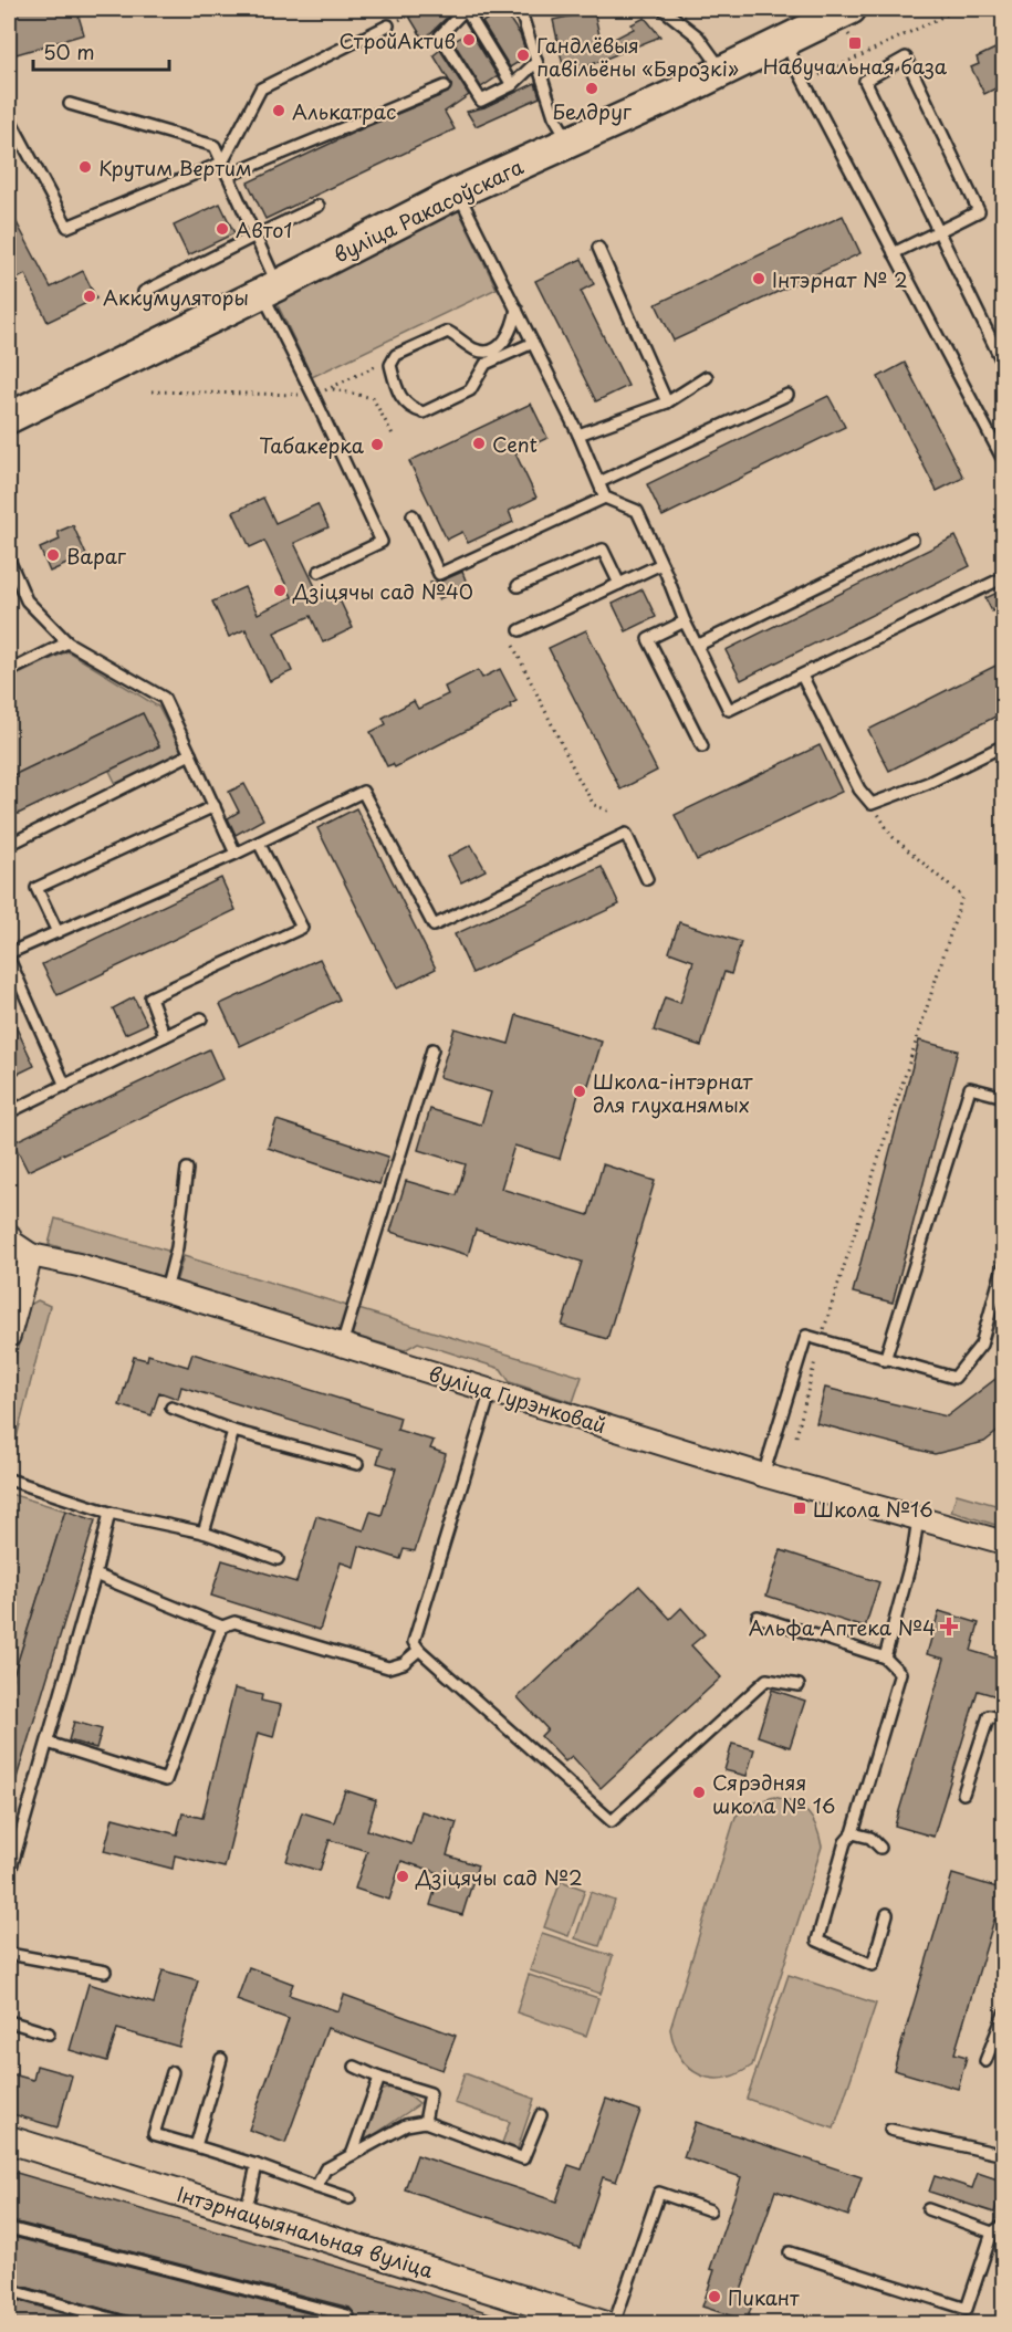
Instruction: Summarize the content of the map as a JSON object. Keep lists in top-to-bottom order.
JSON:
{
  "streets": {
    "main road": ["вуліца Ракасоўскага"],
    "street": ["вуліца Гурэнковай", "Інтэрнацыянальная вуліца"]
  },
  "places": {
    "other": [
      "СтройАктив",
      "Гандлёвыя павільёны «Бярозкі»",
      "Белдруг",
      "Алькатрас",
      "Крутим Вертим",
      "Авто1",
      "Інтэрнат № 2",
      "Аккумуляторы",
      "Cent",
      "Табакерка",
      "Вараг",
      "Дзіцячы сад №40",
      "Школа-інтэрнат для глуханямых",
      "Сярэдняя школа № 16",
      "Дзіцячы сад №2",
      "Пикант"
    ],
    "transit": ["Навучальная база", "Школа №16"],
    "health": ["Альфа Аптека №4"]
  },
  "scale_bar": "50 m"
}
